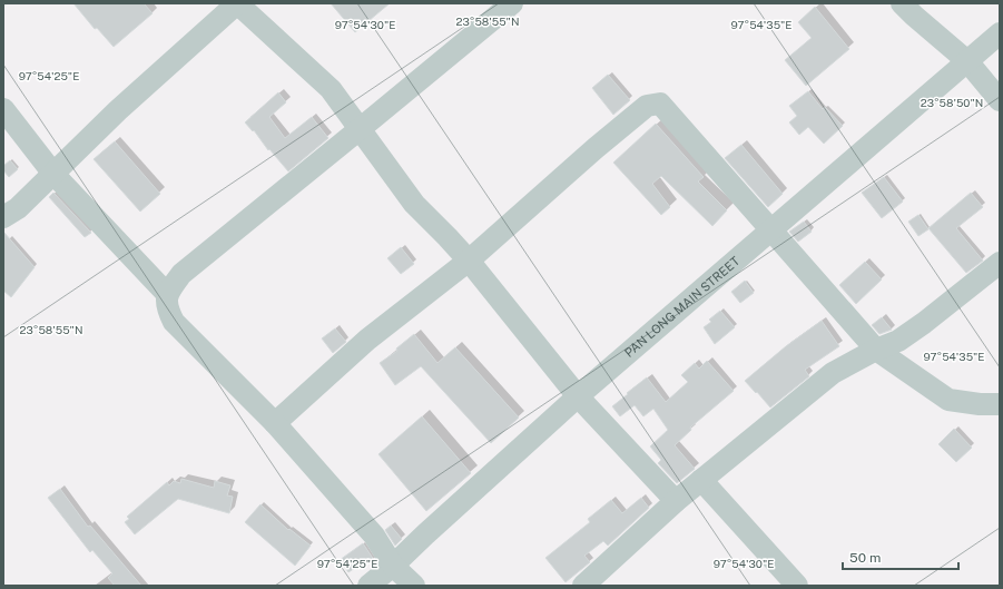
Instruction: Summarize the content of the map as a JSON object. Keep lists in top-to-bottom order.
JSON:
{
  "streets": {
    "street": ["PAN LONG MAIN STREET"]
  },
  "scale_bar": "50 m",
  "coordinates": [
    "23°58'55\"N",
    "97°54'30\"E",
    "97°54'35\"E",
    "97°54'25\"E",
    "23°58'50\"N"
  ]
}
